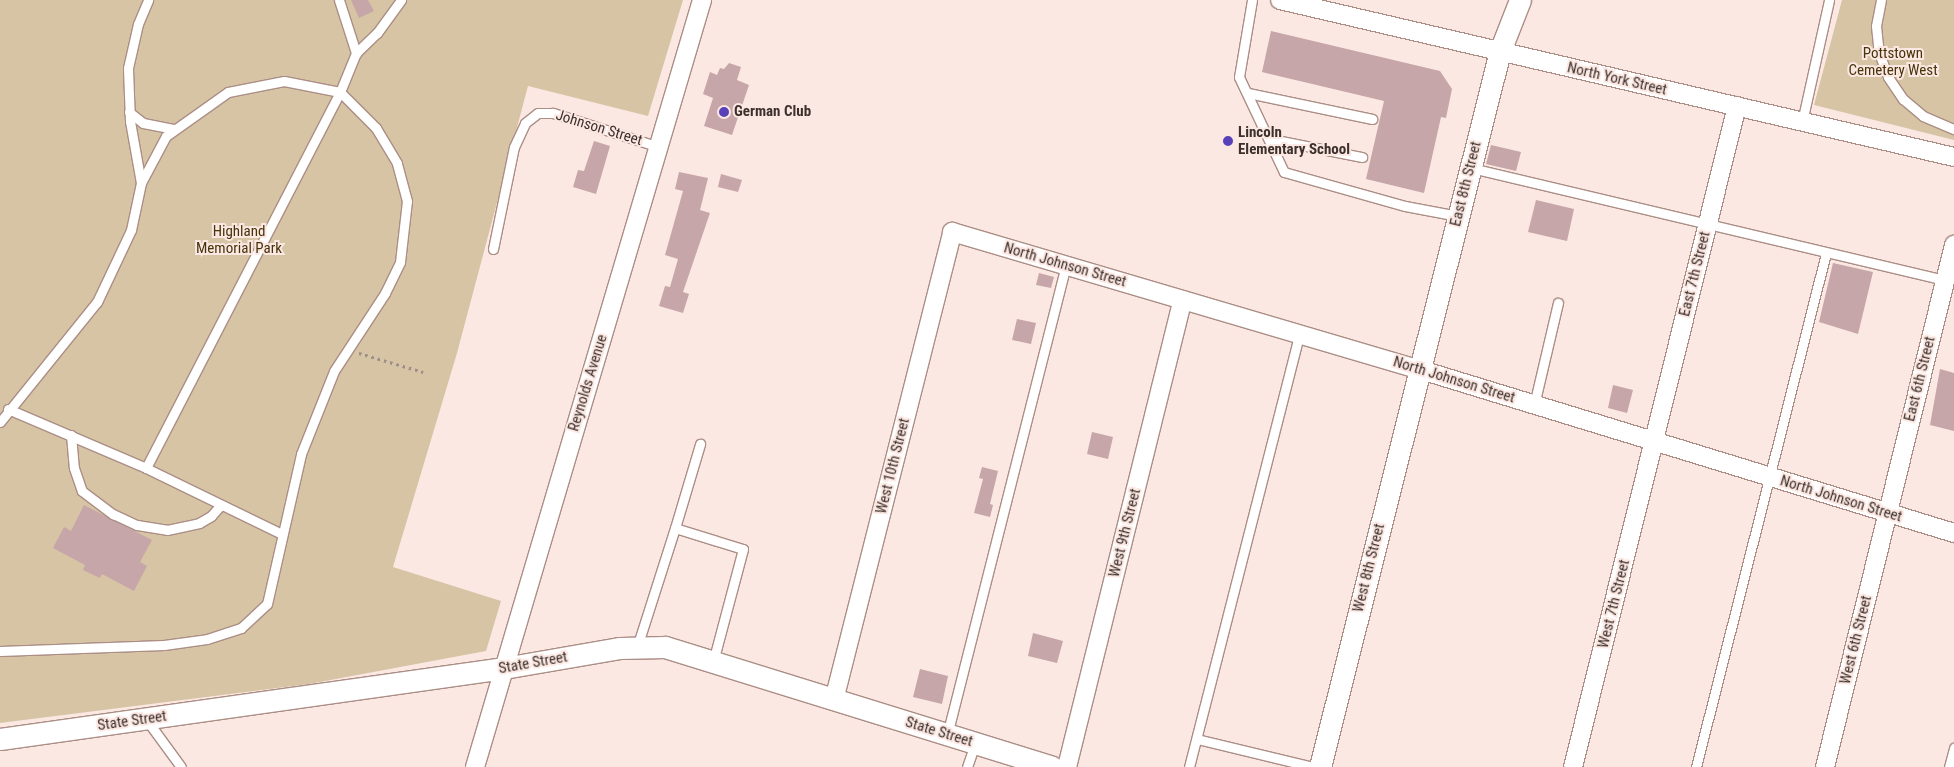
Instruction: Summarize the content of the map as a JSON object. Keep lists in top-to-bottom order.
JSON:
{
  "streets": {
    "street": [
      "North York Street",
      "East 8th Street",
      "North Johnson Street",
      "East 7th Street",
      "East 6th Street",
      "Reynolds Avenue",
      "West 10th Street",
      "West 9th Street",
      "West 8th Street",
      "West 7th Street",
      "West 6th Street",
      "State Street"
    ],
    "lane": ["Johnson Street"]
  },
  "crossings": [
    ["North York Street", "East 8th Street"],
    ["North York Street", "East 7th Street"],
    ["Johnson Street", "Reynolds Avenue"],
    ["East 8th Street", "North Johnson Street"],
    ["East 8th Street", "West 8th Street"],
    ["North Johnson Street", "East 7th Street"],
    ["North Johnson Street", "East 6th Street"],
    ["North Johnson Street", "West 10th Street"],
    ["North Johnson Street", "West 9th Street"],
    ["North Johnson Street", "West 8th Street"],
    ["North Johnson Street", "West 7th Street"],
    ["North Johnson Street", "West 6th Street"],
    ["East 7th Street", "West 7th Street"],
    ["East 6th Street", "West 6th Street"],
    ["Reynolds Avenue", "State Street"],
    ["West 10th Street", "State Street"]
  ],
  "parks": ["Pottstown Cemetery West", "Highland Memorial Park"],
  "places": ["German Club", "Lincoln Elementary School"]
}
